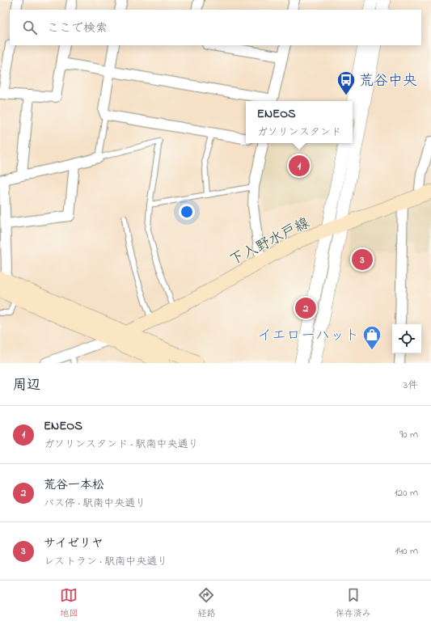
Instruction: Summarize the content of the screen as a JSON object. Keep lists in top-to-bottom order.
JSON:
{
  "streets": {
    "main road": ["下入野水戸線"]
  },
  "places": {
    "bus stop": ["荒谷中央"],
    "shop": ["イエローハット"]
  },
  "page": {
    "search": "ここで検索",
    "popup": ["ENEOS", "ガソリンスタンド"],
    "pins": ["1", "3", "2"],
    "heading": ["周辺", "3件"],
    "list": [
      {
        "mark": "1",
        "name": "ENEOS",
        "note": "ガソリンスタンド · 駅南中央通り",
        "value": "90 m"
      },
      {
        "mark": "2",
        "name": "荒谷一本松",
        "note": "バス停 · 駅南中央通り",
        "value": "120 m"
      },
      {
        "mark": "3",
        "name": "サイゼリヤ",
        "note": "レストラン · 駅南中央通り",
        "value": "140 m"
      }
    ],
    "nav": ["地図", "経路", "保存済み"]
  }
}
